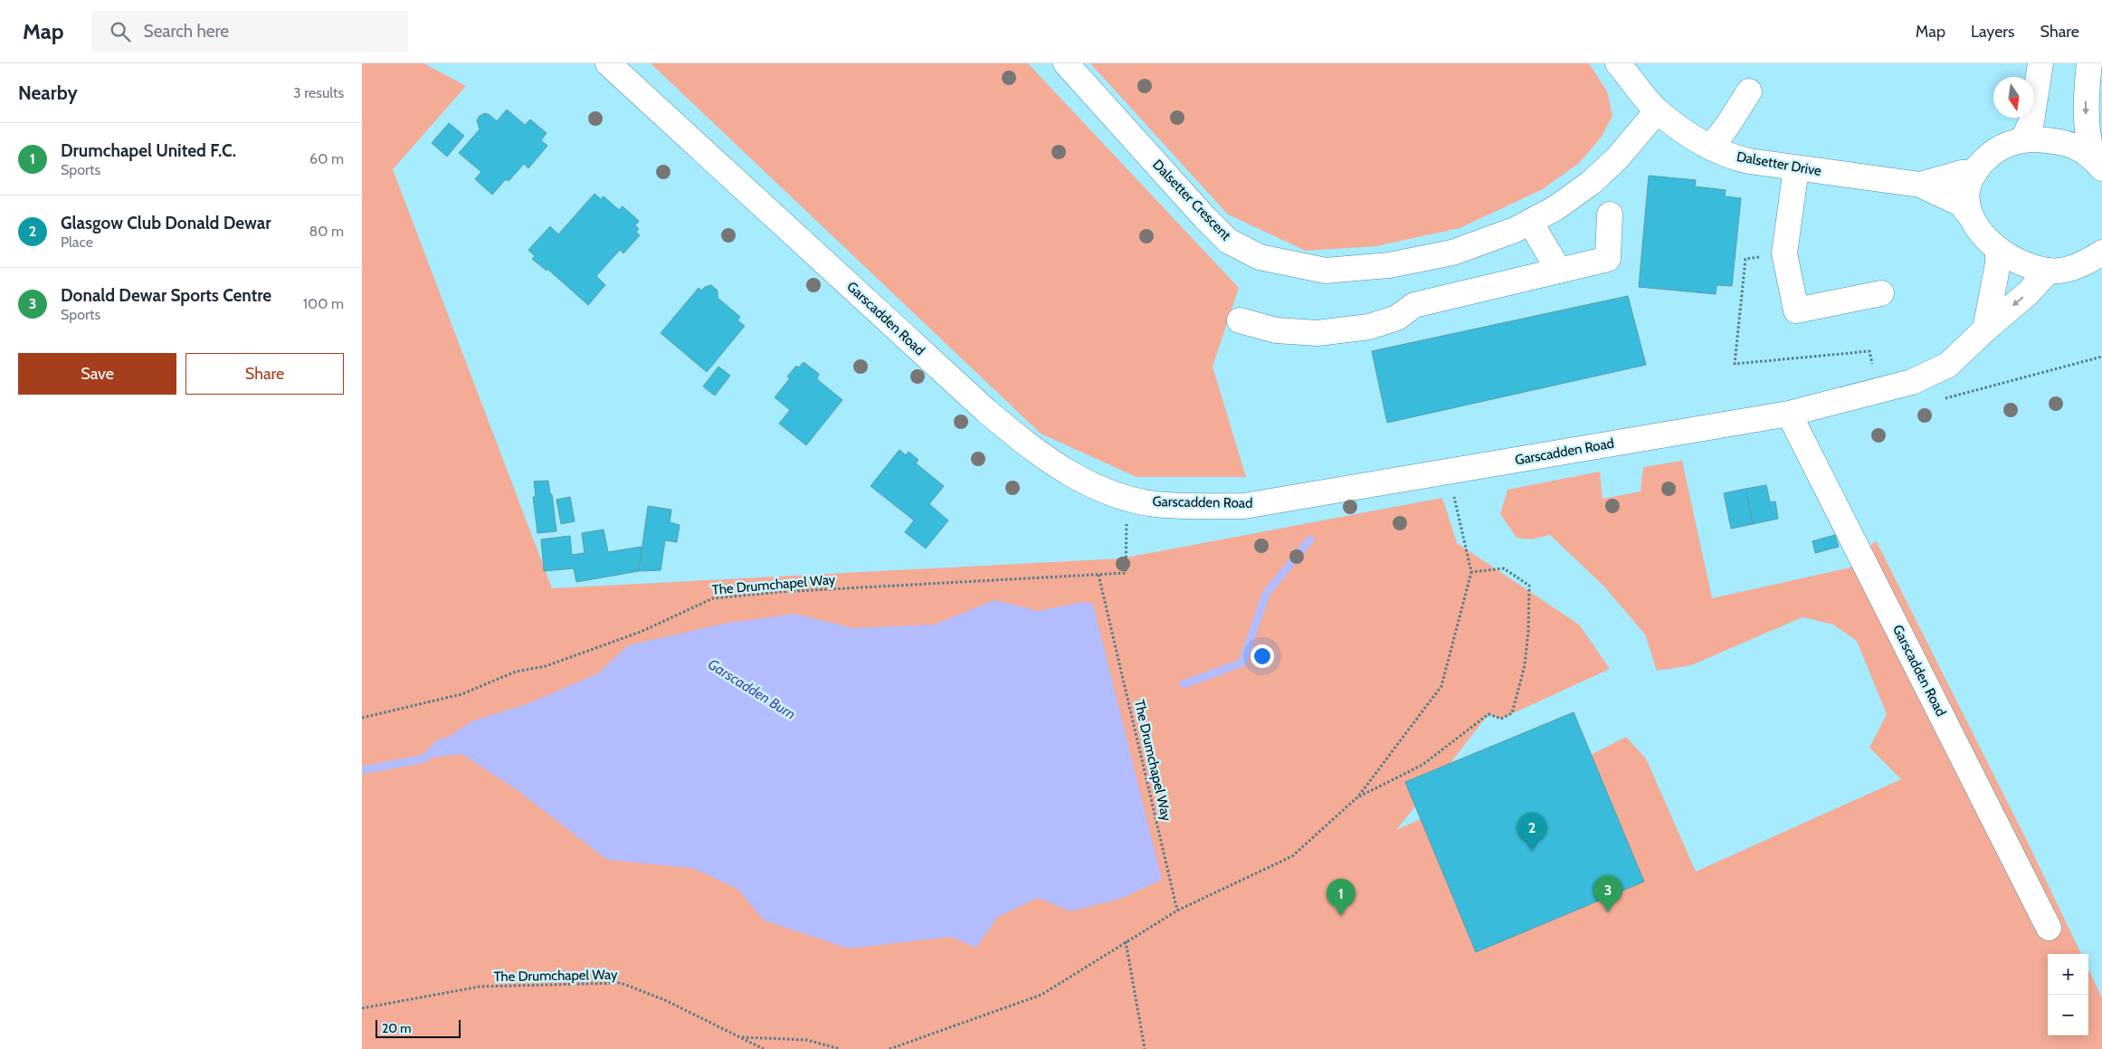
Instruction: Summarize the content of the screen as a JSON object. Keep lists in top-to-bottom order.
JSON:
{
  "streets": {
    "street": ["Dalsetter Drive", "Dalsetter Crescent", "Garscadden Road"],
    "path": ["The Drumchapel Way"]
  },
  "crossings": [
    ["Dalsetter Drive", "Dalsetter Crescent"],
    ["Garscadden Road", "The Drumchapel Way"]
  ],
  "water": ["Garscadden Burn"],
  "scale_bar": "20 m",
  "north": "bottom",
  "page": {
    "header": "Map",
    "search": "Search here",
    "nav": ["Map", "Layers", "Share"],
    "heading": ["Nearby", "3 results"],
    "list": [
      {
        "mark": "1",
        "name": "Drumchapel United F.C.",
        "note": "Sports",
        "value": "60 m"
      },
      {
        "mark": "2",
        "name": "Glasgow Club Donald Dewar",
        "note": "Place",
        "value": "80 m"
      },
      {
        "mark": "3",
        "name": "Donald Dewar Sports Centre",
        "note": "Sports",
        "value": "100 m"
      }
    ],
    "buttons": ["Save", "Share"],
    "pins": ["2", "3", "1"],
    "map_buttons": ["+", "−"],
    "scale": "20 m"
  }
}
